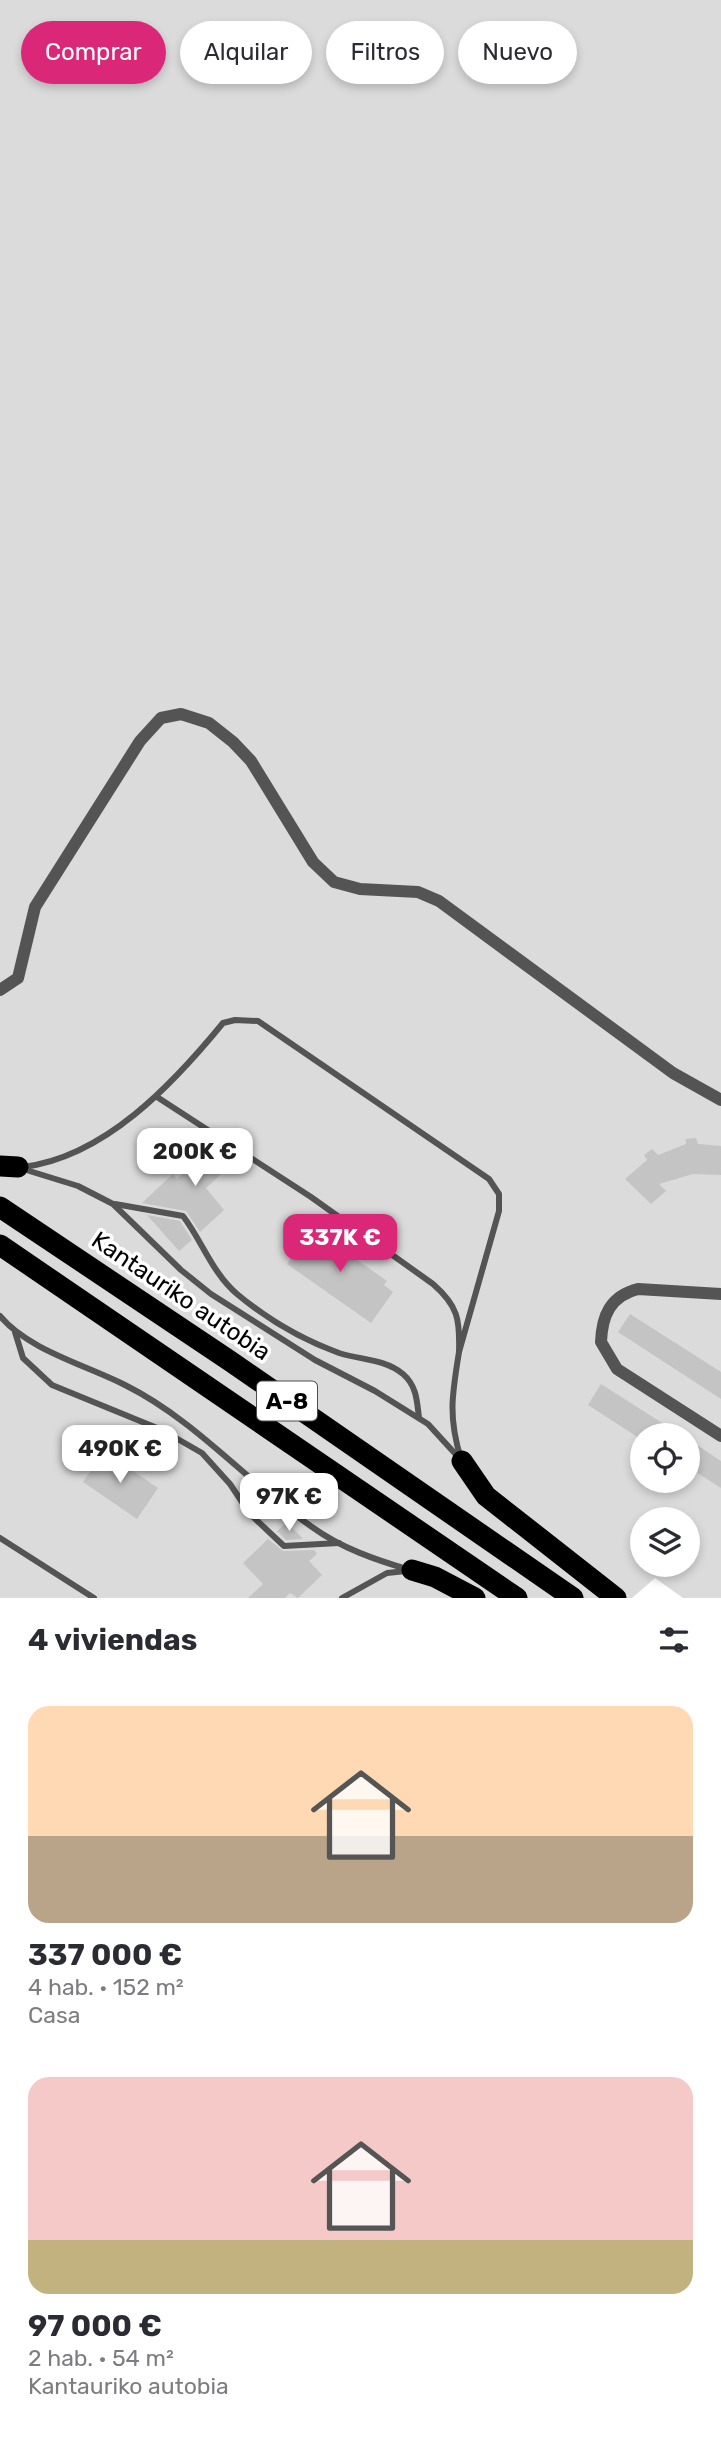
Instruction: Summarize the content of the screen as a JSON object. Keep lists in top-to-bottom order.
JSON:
{
  "streets": {
    "highway": ["Kantauriko autobia", "A-8"]
  },
  "page": {
    "chip": [
      "Comprar",
      "Alquilar",
      "Filtros",
      "Nuevo"
    ],
    "price": [
      "200K €",
      "337K €",
      "490K €",
      "97K €"
    ],
    "heading": "4 viviendas",
    "list": [
      {
        "name": "337 000 €",
        "note": "4 hab. · 152 m² · Casa"
      },
      {
        "name": "97 000 €",
        "note": "2 hab. · 54 m² · Kantauriko autobia"
      }
    ]
  }
}
